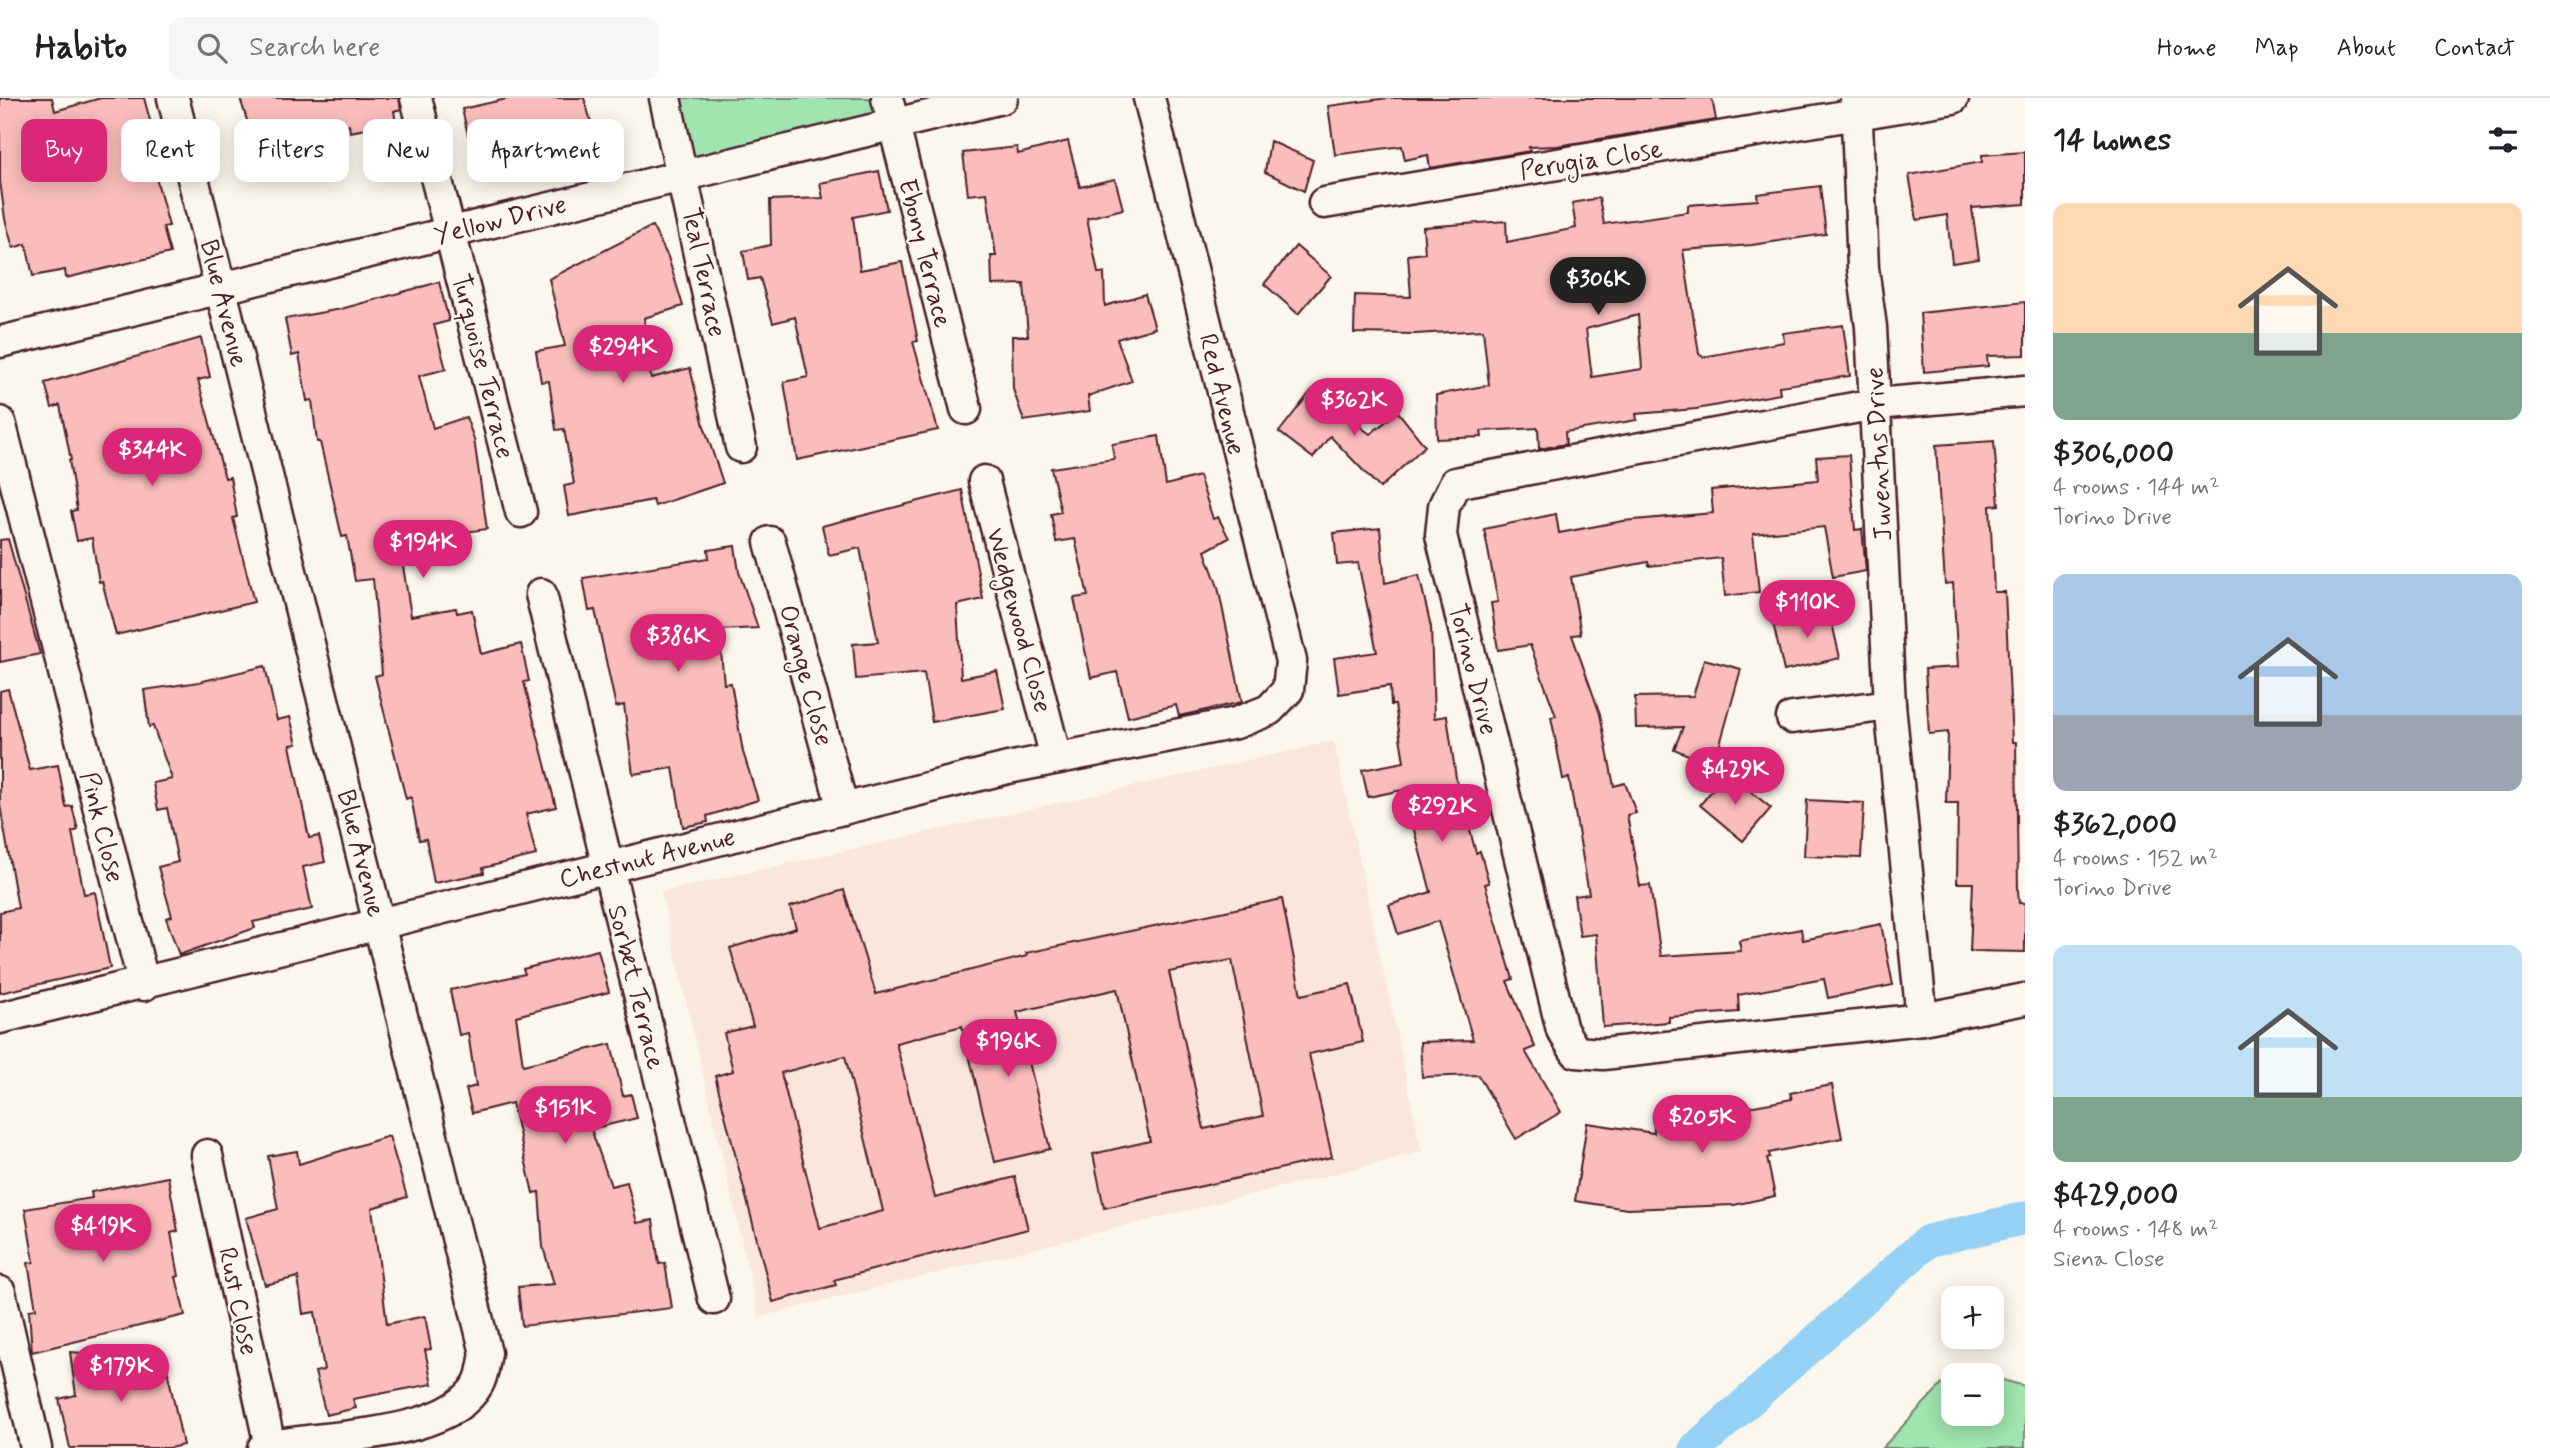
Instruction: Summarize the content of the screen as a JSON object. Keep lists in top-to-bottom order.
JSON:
{
  "streets": {
    "street": [
      "Perugia Close",
      "Yellow Drive",
      "Ebony Terrace",
      "Teal Terrace",
      "Blue Avenue",
      "Turquoise Terrace",
      "Red Avenue",
      "Juventus Drive",
      "Wedgewood Close",
      "Torino Drive",
      "Orange Close",
      "Pink Close",
      "Chestnut Avenue",
      "Sorbet Terrace",
      "Rust Close"
    ]
  },
  "crossings": [
    ["Perugia Close", "Juventus Drive"],
    ["Yellow Drive", "Ebony Terrace"],
    ["Yellow Drive", "Teal Terrace"],
    ["Yellow Drive", "Blue Avenue"],
    ["Yellow Drive", "Turquoise Terrace"],
    ["Blue Avenue", "Chestnut Avenue"],
    ["Blue Avenue", "Rust Close"],
    ["Red Avenue", "Chestnut Avenue"],
    ["Juventus Drive", "Torino Drive"],
    ["Wedgewood Close", "Chestnut Avenue"],
    ["Orange Close", "Chestnut Avenue"],
    ["Pink Close", "Chestnut Avenue"],
    ["Chestnut Avenue", "Sorbet Terrace"]
  ],
  "page": {
    "header": "Habito",
    "search": "Search here",
    "nav": [
      "Home",
      "Map",
      "About",
      "Contact"
    ],
    "heading": "14 homes",
    "chip": [
      "Buy",
      "Rent",
      "Filters",
      "New",
      "Apartment"
    ],
    "list": [
      {
        "name": "$306,000",
        "note": "4 rooms · 144 m² · Torino Drive"
      },
      {
        "name": "$362,000",
        "note": "4 rooms · 152 m² · Torino Drive"
      },
      {
        "name": "$429,000",
        "note": "4 rooms · 148 m² · Siena Close"
      }
    ],
    "price": [
      "$306K",
      "$294K",
      "$362K",
      "$344K",
      "$194K",
      "$110K",
      "$386K",
      "$429K",
      "$292K",
      "$196K",
      "$151K",
      "$205K",
      "$419K",
      "$179K"
    ],
    "map_buttons": ["+", "−"]
  }
}
